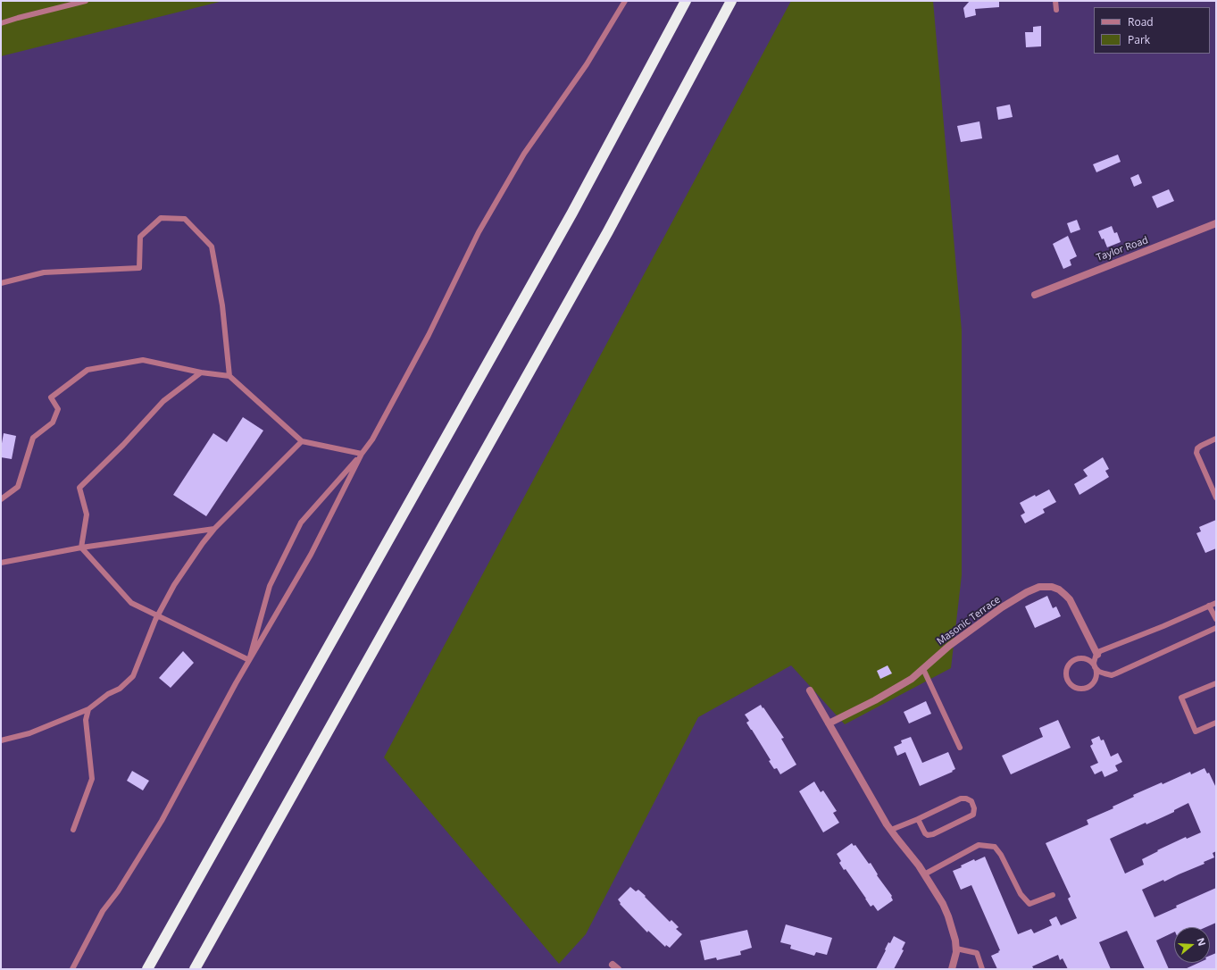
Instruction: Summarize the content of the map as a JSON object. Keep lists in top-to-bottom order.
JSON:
{
  "streets": {
    "street": ["Taylor Road", "Masonic Terrace"]
  },
  "legend": ["Road", "Park"],
  "north": "right"
}
